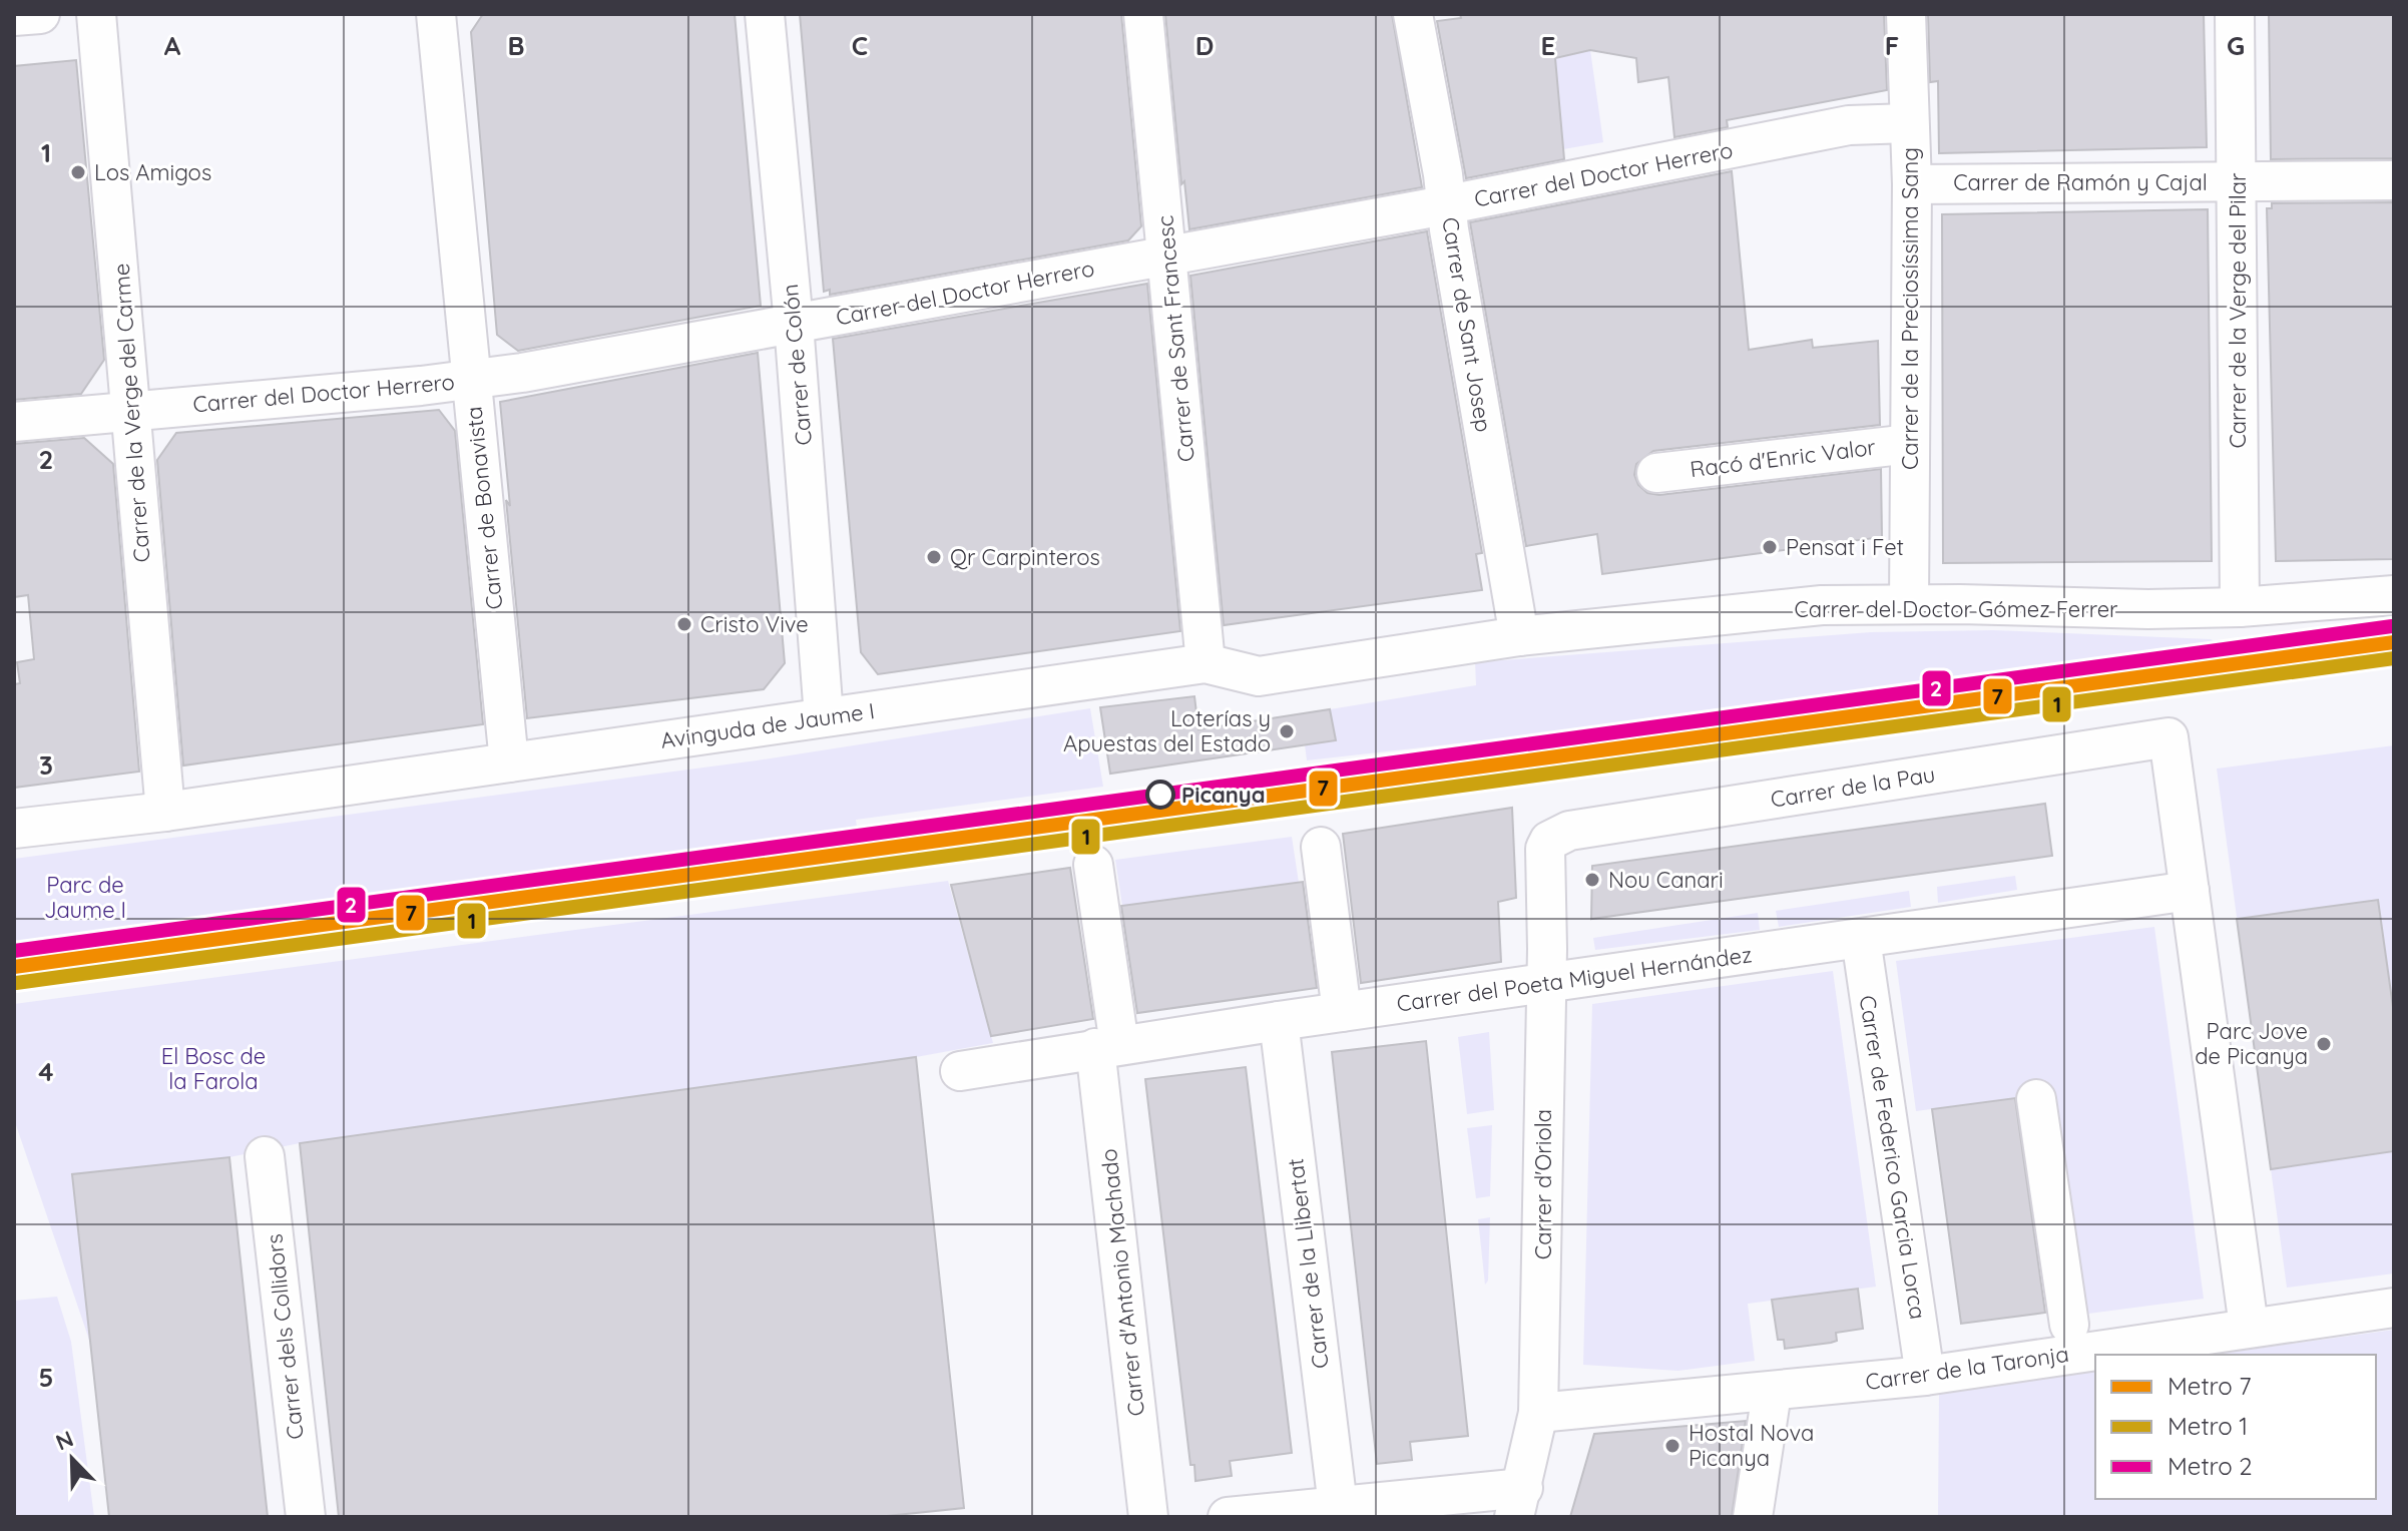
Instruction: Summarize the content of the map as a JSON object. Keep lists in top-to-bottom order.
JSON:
{
  "streets": {
    "street": [
      "Carrer del Doctor Herrero",
      "Carrer de Ramón y Cajal",
      "Carrer de la Preciosíssima Sang",
      "Carrer de la Verge del Pilar",
      "Carrer de Sant Josep",
      "Carrer de Sant Francesc",
      "Carrer de Colón",
      "Carrer de la Verge del Carme",
      "Racó d'Enric Valor",
      "Carrer de Bonavista",
      "Carrer del Doctor Gómez Ferrer",
      "Avinguda de Jaume I",
      "Carrer de la Pau",
      "Carrer del Poeta Miguel Hernández",
      "Carrer de Federico Garcia Lorca",
      "Carrer d'Oriola",
      "Carrer de la Llibertat",
      "Carrer d'Antonio Machado",
      "Carrer dels Collidors",
      "Carrer de la Taronja"
    ]
  },
  "crossings": [
    ["Carrer del Doctor Herrero", "Carrer de la Preciosíssima Sang"],
    ["Carrer del Doctor Herrero", "Carrer de Sant Josep"],
    ["Carrer del Doctor Herrero", "Carrer de Sant Francesc"],
    ["Carrer del Doctor Herrero", "Carrer de Colón"],
    ["Carrer del Doctor Herrero", "Carrer de la Verge del Carme"],
    ["Carrer del Doctor Herrero", "Carrer de Bonavista"],
    ["Carrer de Ramón y Cajal", "Carrer de la Preciosíssima Sang"],
    ["Carrer de Ramón y Cajal", "Carrer de la Verge del Pilar"],
    ["Carrer de la Preciosíssima Sang", "Racó d'Enric Valor"],
    ["Carrer de la Preciosíssima Sang", "Carrer del Doctor Gómez Ferrer"],
    ["Carrer de la Verge del Pilar", "Carrer del Doctor Gómez Ferrer"],
    ["Carrer de Sant Josep", "Carrer del Doctor Gómez Ferrer"],
    ["Carrer de Sant Josep", "Avinguda de Jaume I"],
    ["Carrer de Sant Francesc", "Avinguda de Jaume I"],
    ["Carrer de Colón", "Avinguda de Jaume I"],
    ["Carrer de la Verge del Carme", "Avinguda de Jaume I"],
    ["Carrer de Bonavista", "Avinguda de Jaume I"],
    ["Carrer del Doctor Gómez Ferrer", "Avinguda de Jaume I"],
    ["Carrer de la Pau", "Carrer del Poeta Miguel Hernández"],
    ["Carrer de la Pau", "Carrer d'Oriola"],
    ["Carrer del Poeta Miguel Hernández", "Carrer de Federico Garcia Lorca"],
    ["Carrer del Poeta Miguel Hernández", "Carrer d'Oriola"],
    ["Carrer del Poeta Miguel Hernández", "Carrer de la Llibertat"],
    ["Carrer del Poeta Miguel Hernández", "Carrer d'Antonio Machado"],
    ["Carrer de Federico Garcia Lorca", "Carrer de la Taronja"],
    ["Carrer d'Oriola", "Carrer de la Taronja"]
  ],
  "parks": ["Parc de Jaume I", "El Bosc de la Farola"],
  "places": [
    "Los Amigos",
    "Pensat i Fet",
    "Qr Carpinteros",
    "Cristo Vive",
    "Loterías y Apuestas del Estado",
    "Picanya",
    "Nou Canari",
    "Parc Jove de Picanya",
    "Hostal Nova Picanya"
  ],
  "lines": ["metro line 2", "metro line 7", "metro line 1"],
  "legend": ["Metro 7", "Metro 1", "Metro 2"],
  "north": "top left",
  "grid": {
    "columns": [
      "A",
      "B",
      "C",
      "D",
      "E",
      "F",
      "G"
    ],
    "rows": [
      "1",
      "2",
      "3",
      "4",
      "5"
    ]
  }
}
